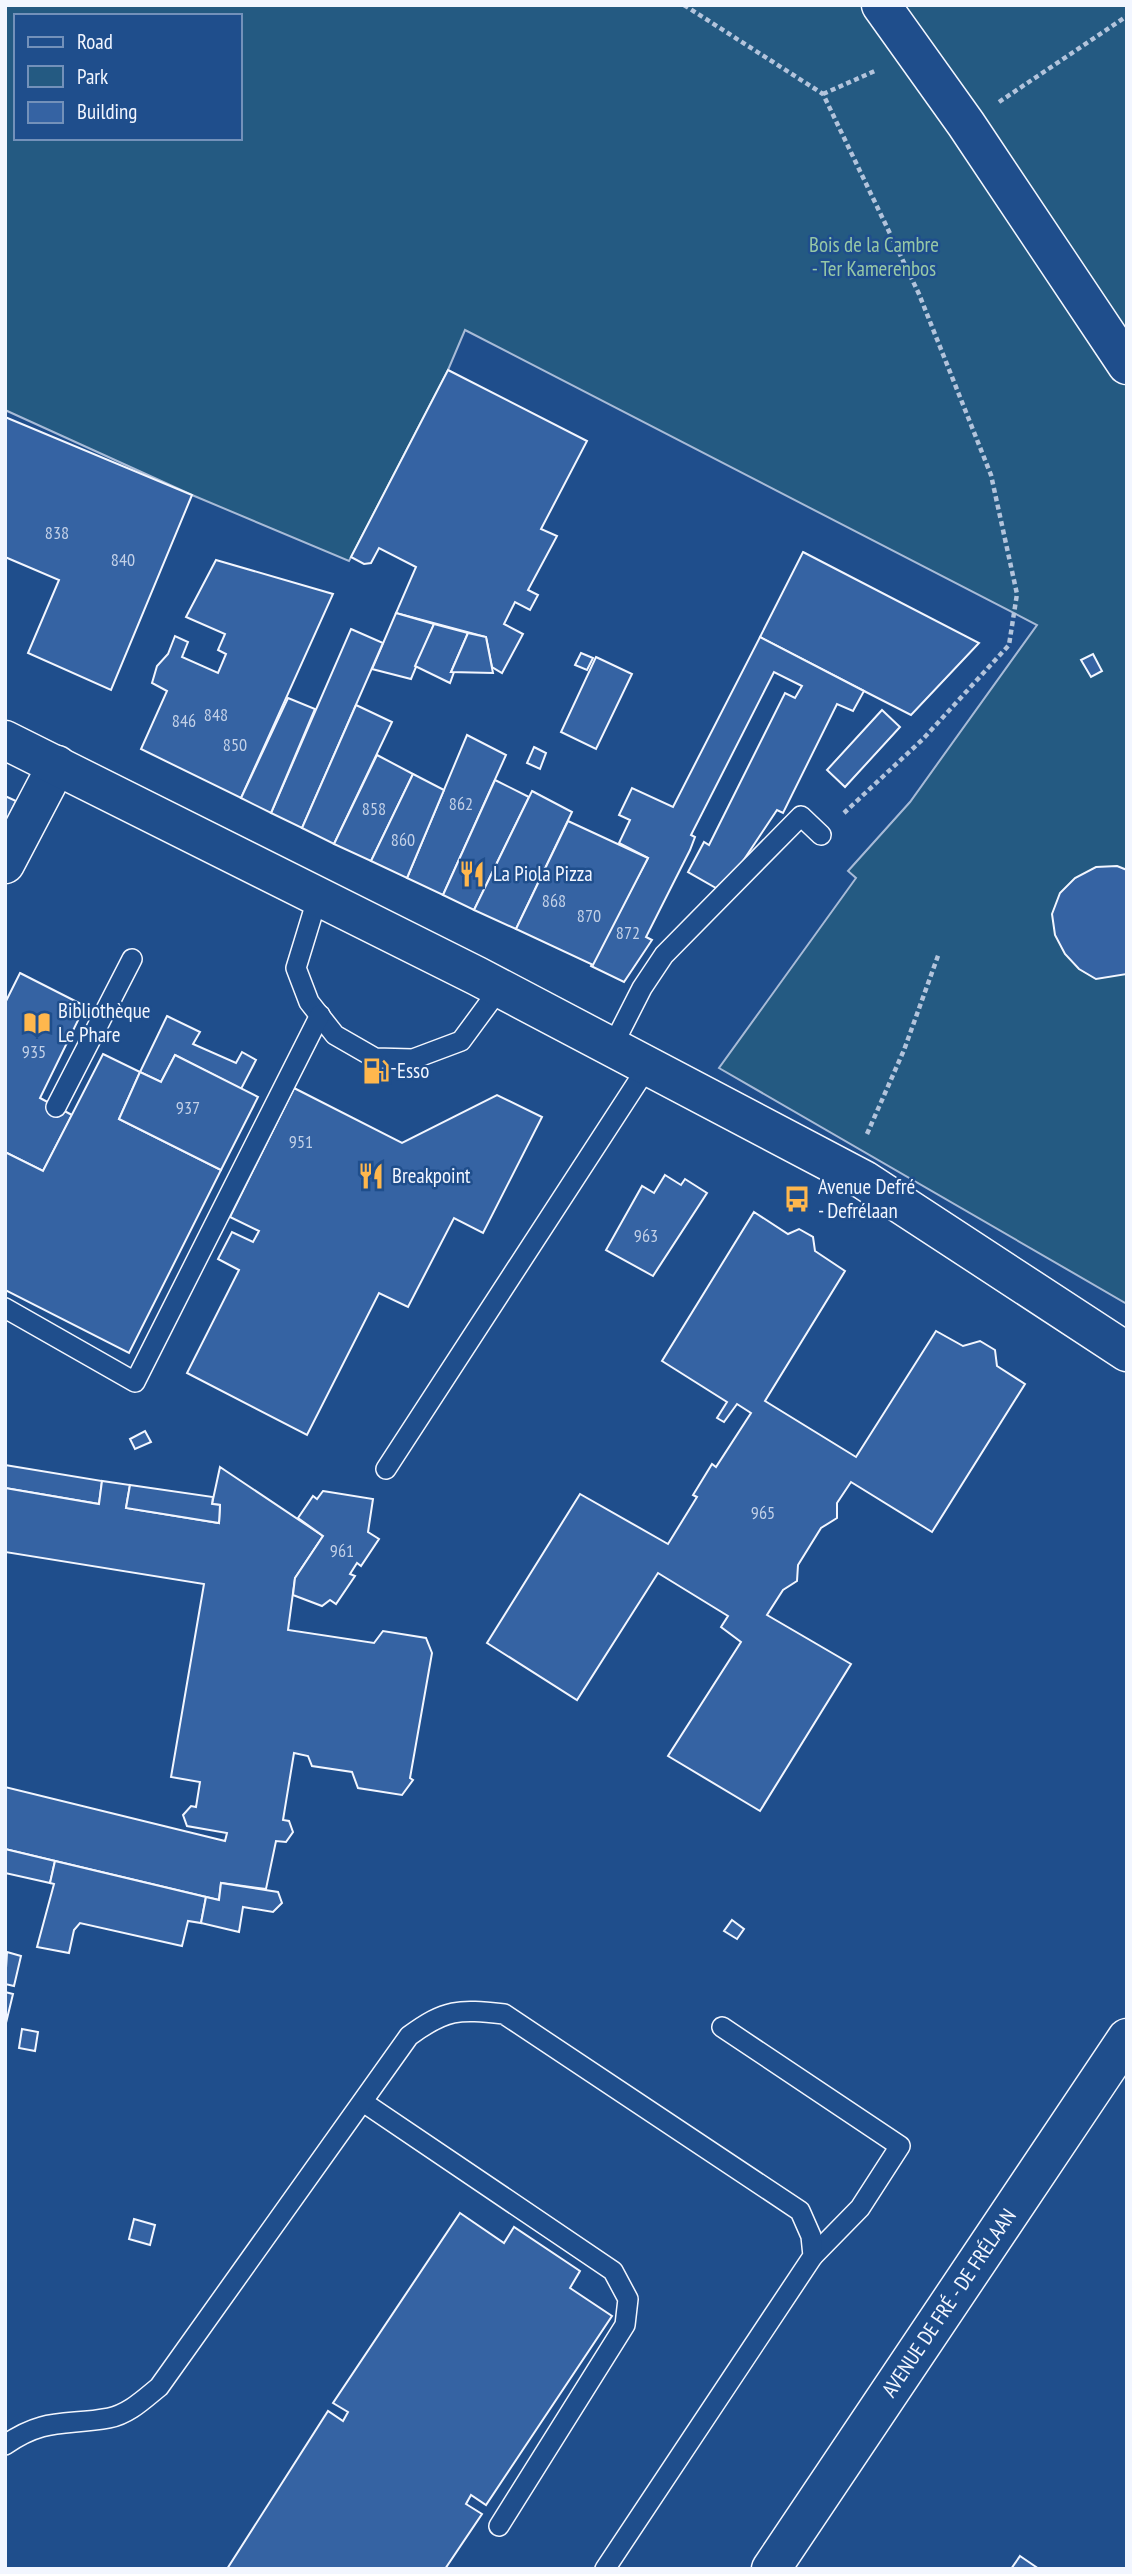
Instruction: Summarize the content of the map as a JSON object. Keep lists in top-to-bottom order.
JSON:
{
  "streets": {
    "main road": ["AVENUE DE FRÉ - DE FRÉLAAN"]
  },
  "parks": ["Bois de la Cambre - Ter Kamerenbos"],
  "places": {
    "restaurant": ["La Piola Pizza", "Breakpoint"],
    "library": ["Bibliothèque Le Phare"],
    "fuel station": ["Esso"],
    "bus stop": ["Avenue Defré - Defrélaan"]
  },
  "house_numbers": [
    "838",
    "840",
    "848",
    "846",
    "850",
    "862",
    "858",
    "860",
    "868",
    "870",
    "872",
    "935",
    "937",
    "951",
    "963",
    "965",
    "961"
  ],
  "legend": ["Road", "Park", "Building"]
}
